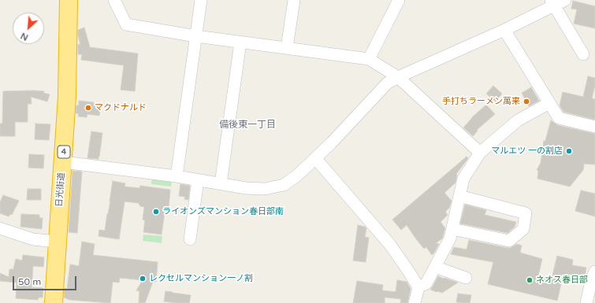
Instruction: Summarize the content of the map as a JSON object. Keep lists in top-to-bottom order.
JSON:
{
  "streets": {
    "highway": ["4", "日光街道"]
  },
  "districts": ["備後東一丁目"],
  "places": [
    "手打ちラーメン萬来",
    "マクドナルド",
    "マルエツ 一の割店",
    "ライオンズマンション春日部南",
    "レクセルマンション一ノ割",
    "ネオス春日部"
  ],
  "scale_bar": "50 m",
  "north": "bottom left"
}
